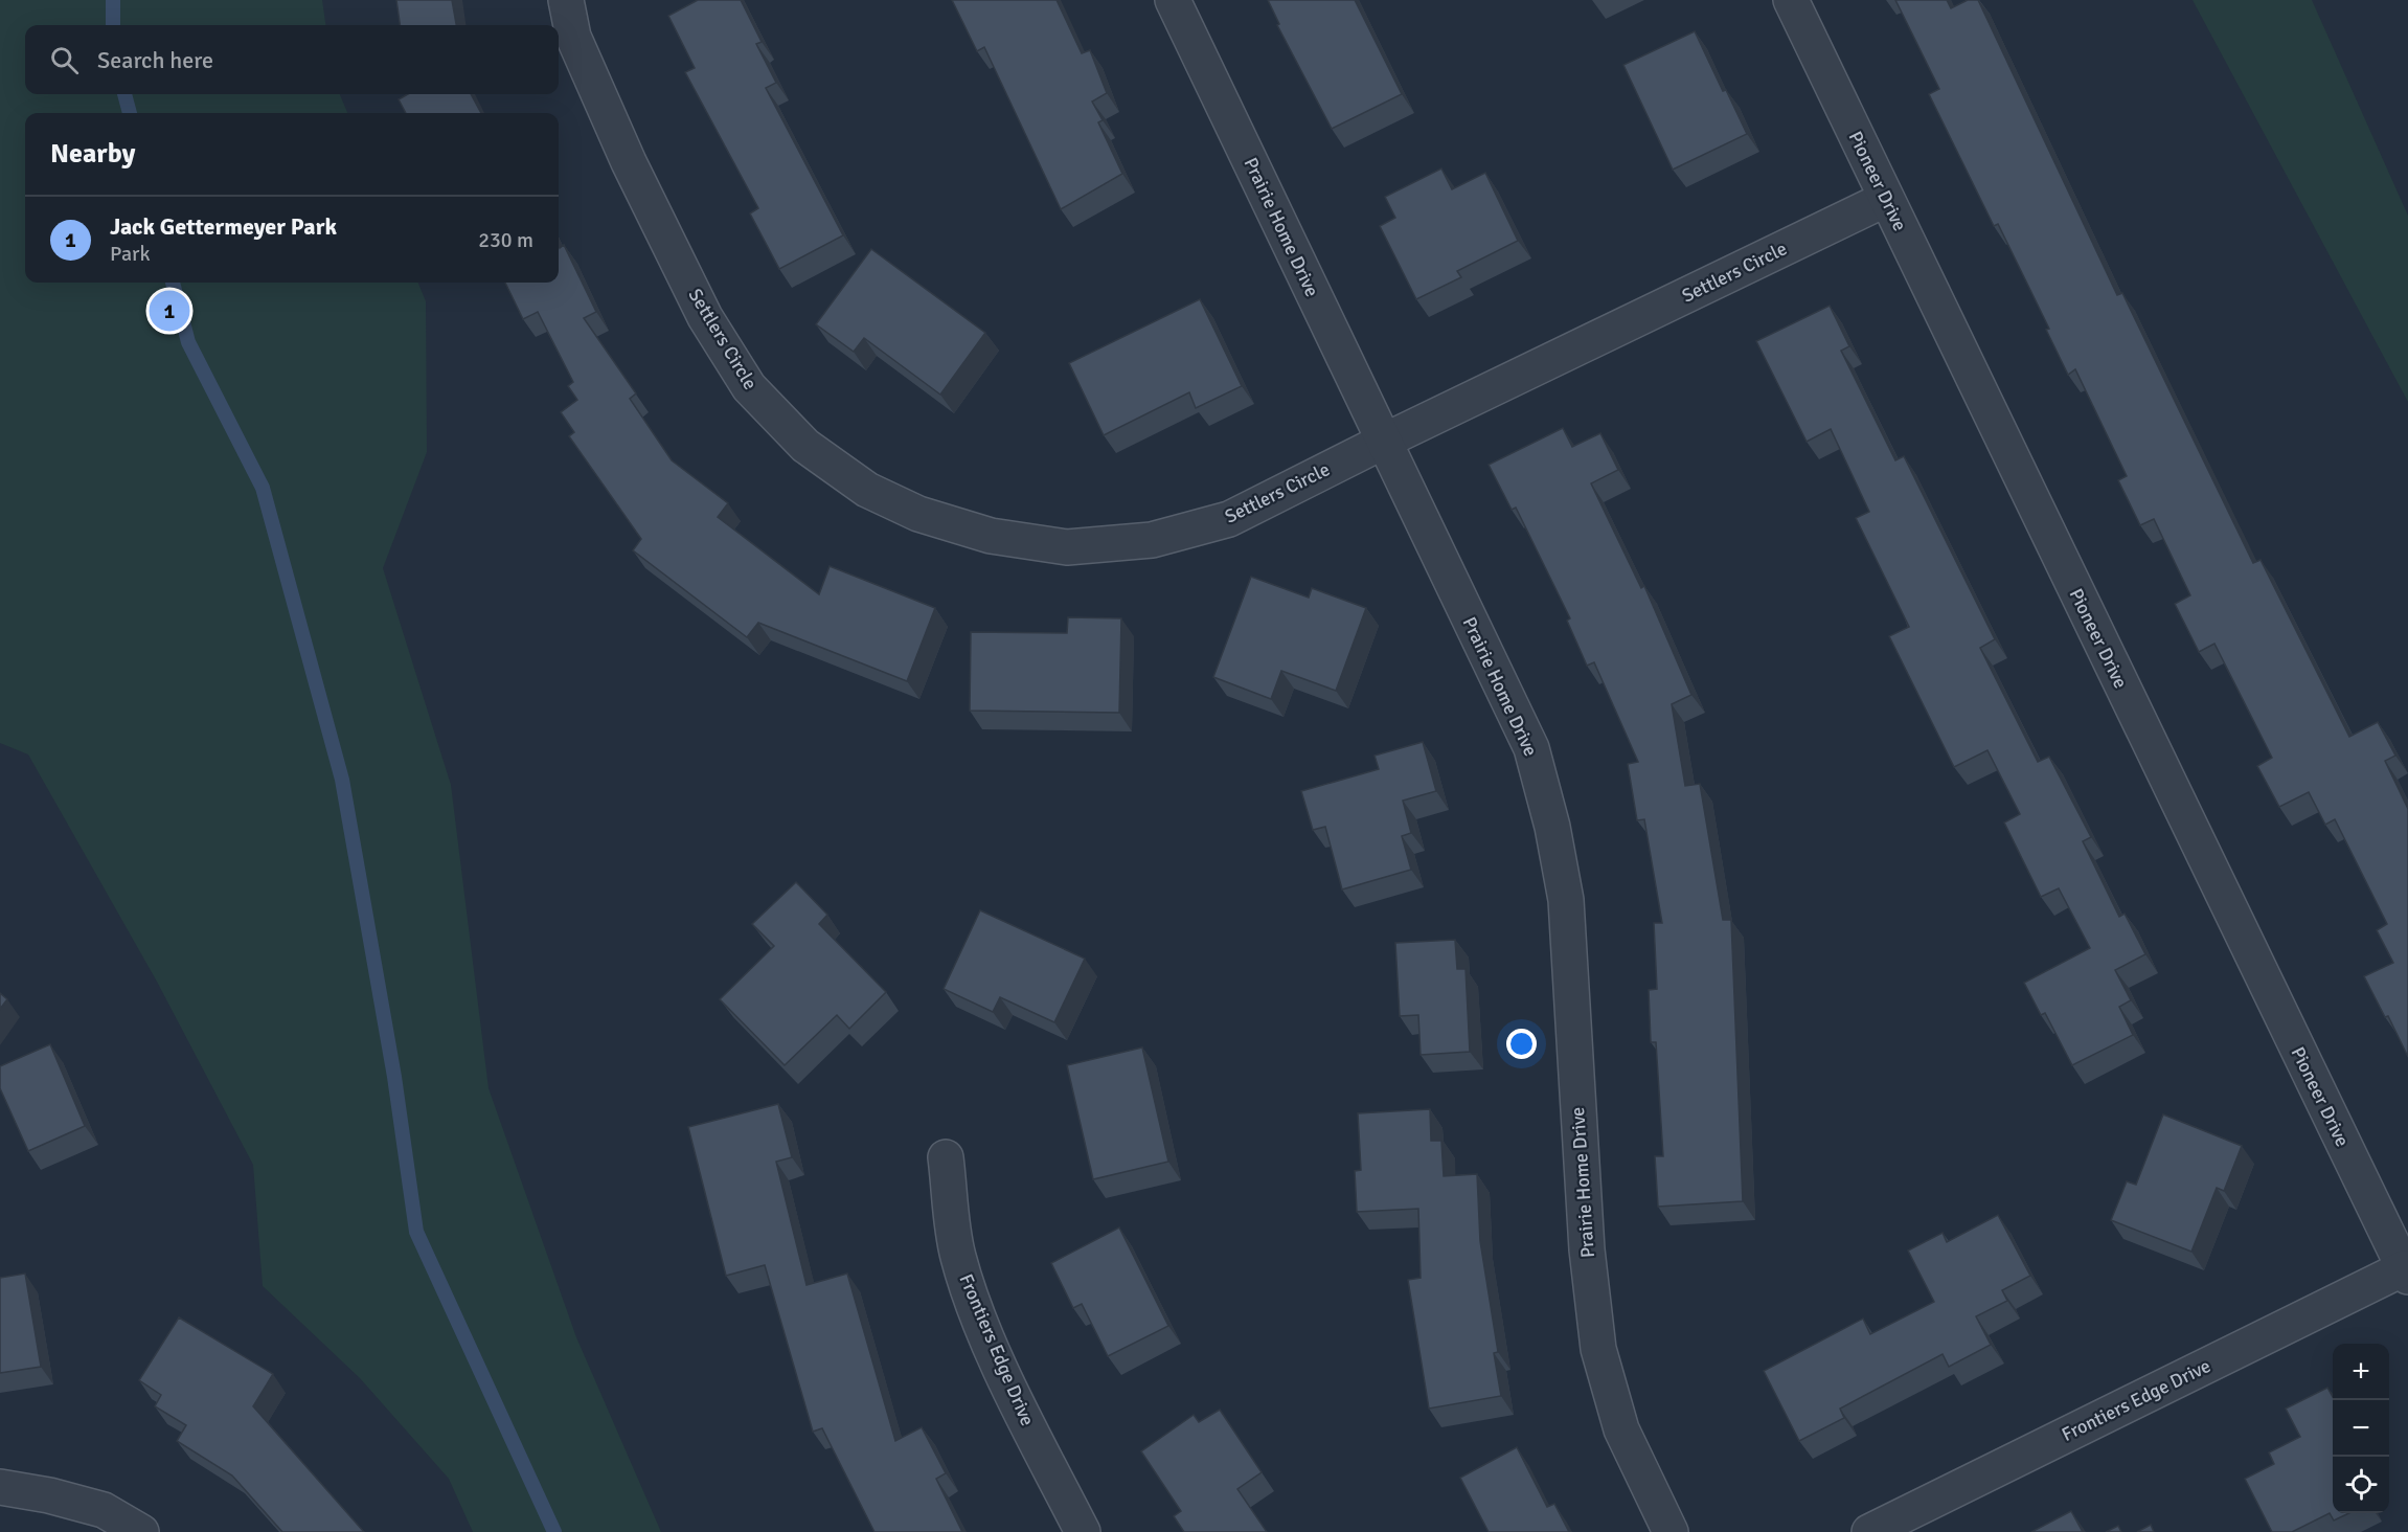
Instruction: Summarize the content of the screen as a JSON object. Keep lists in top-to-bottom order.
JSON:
{
  "streets": {
    "street": [
      "Pioneer Drive",
      "Prairie Home Drive",
      "Settlers Circle",
      "Frontiers Edge Drive"
    ]
  },
  "crossings": [
    ["Pioneer Drive", "Settlers Circle"],
    ["Pioneer Drive", "Frontiers Edge Drive"],
    ["Prairie Home Drive", "Settlers Circle"]
  ],
  "page": {
    "search": "Search here",
    "heading": "Nearby",
    "list": [
      {
        "mark": "1",
        "name": "Jack Gettermeyer Park",
        "note": "Park",
        "value": "230 m"
      }
    ],
    "pins": "1",
    "map_buttons": ["+", "−"]
  }
}
